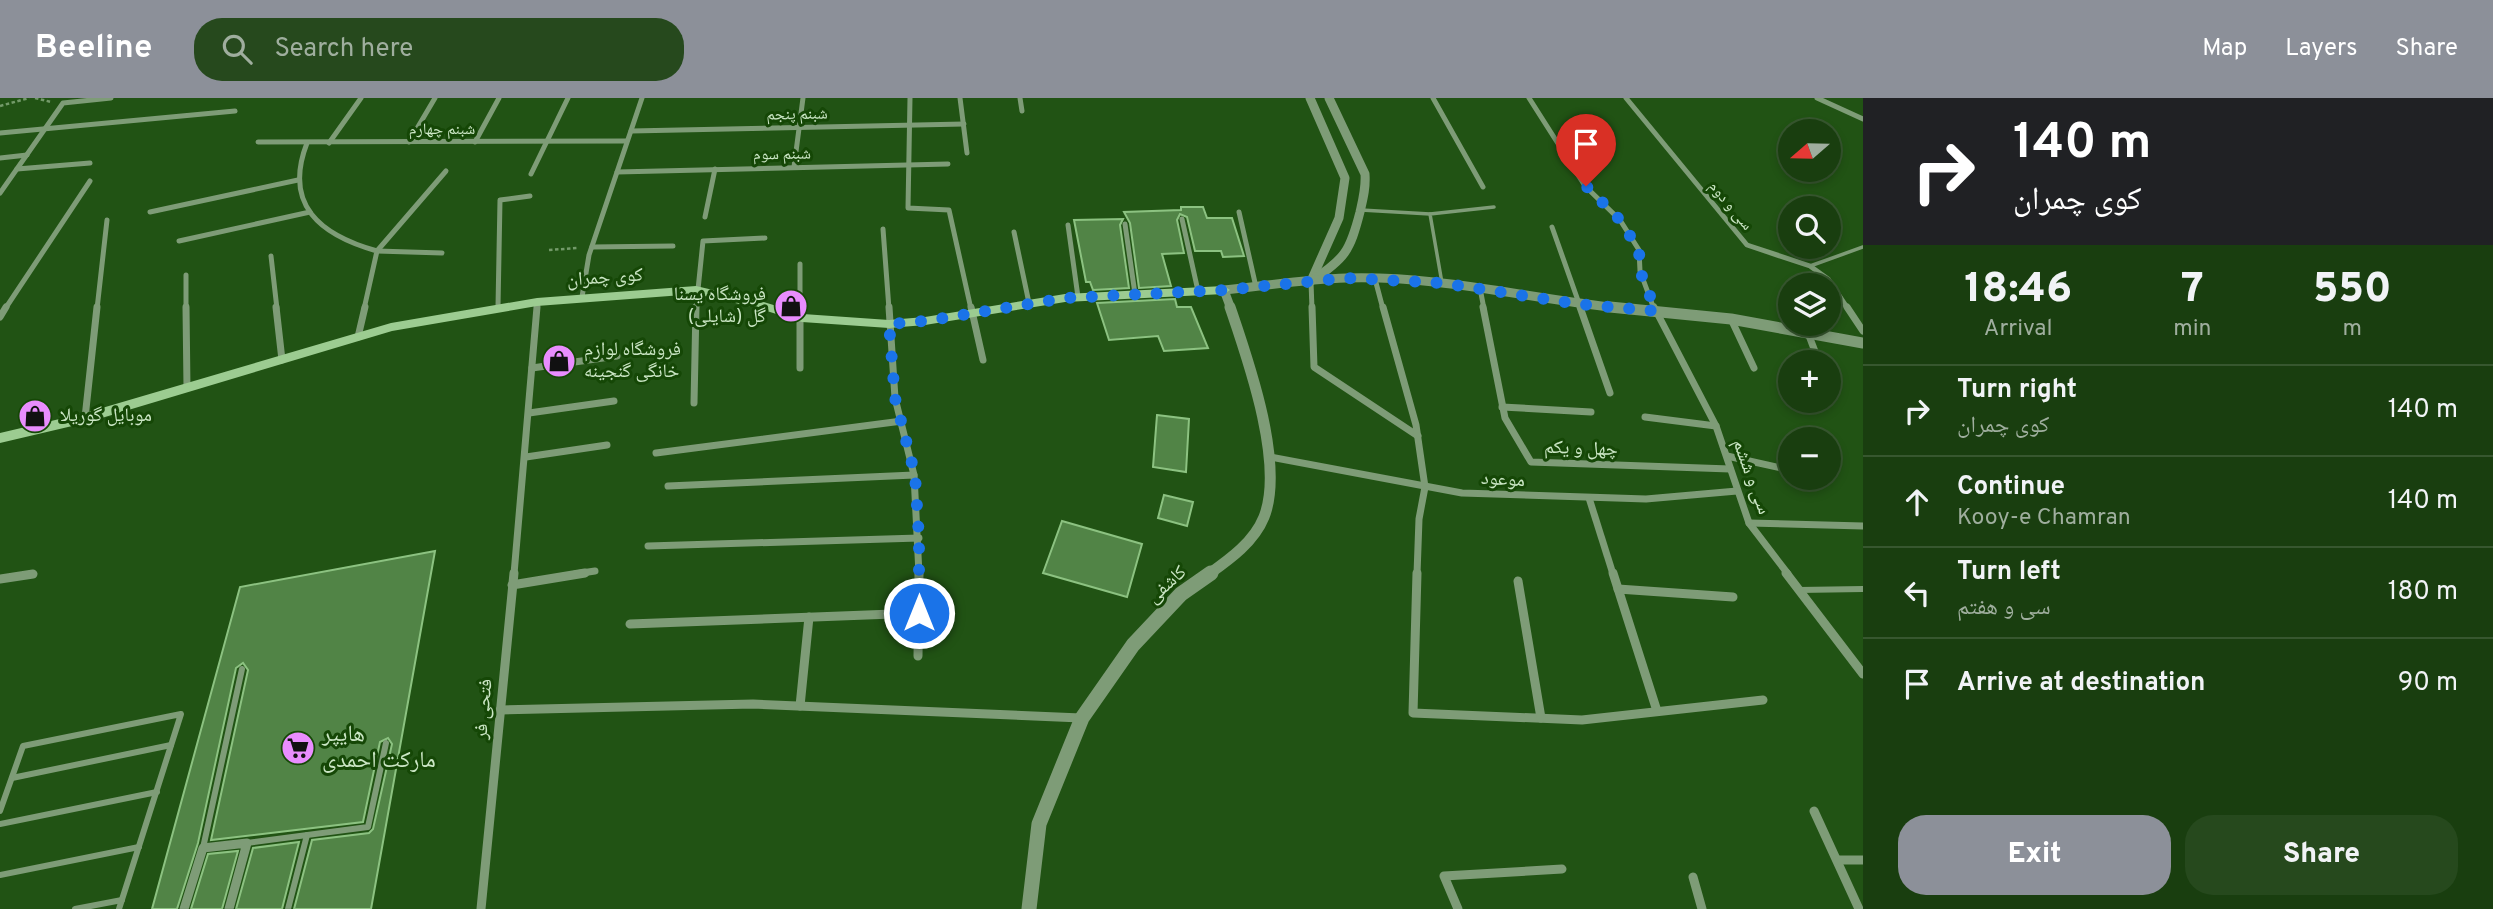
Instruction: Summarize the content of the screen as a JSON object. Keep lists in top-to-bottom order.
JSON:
{
  "streets": {
    "main road": ["کوی چمران"],
    "street": [
      "شبنم پنجم",
      "شبنم چهارم",
      "شبنم سوم",
      "سی و دوم",
      "چهل و یکم",
      "سی و ششم",
      "موعود",
      "کاشفی",
      "فتحی فر"
    ]
  },
  "crossings": [
    ["کوی چمران", "کاشفی"],
    ["کوی چمران", "فتحی فر"],
    ["چهل و یکم", "سی و ششم"],
    ["سی و ششم", "موعود"],
    ["موعود", "کاشفی"]
  ],
  "places": {
    "shop": ["فروشگاه یسنا گل (شایلی)", "فروشگاه لوازم خانگی گنجینه", "موبایل گوریلا"],
    "supermarket": ["هایپر مارکت احمدی"]
  },
  "north": "left",
  "page": {
    "header": "Beeline",
    "search": "Search here",
    "nav": ["Map", "Layers", "Share"],
    "turn": ["140 m", "کوی چمران"],
    "map_buttons": ["+", "−"],
    "eta": [
      "18:46",
      "Arrival",
      "7",
      "min",
      "550",
      "m"
    ],
    "list": [
      {
        "name": "Turn right",
        "note": "کوی چمران",
        "value": "140 m"
      },
      {
        "name": "Continue",
        "note": "Kooy-e Chamran",
        "value": "140 m"
      },
      {
        "name": "Turn left",
        "note": "سی و هفتم",
        "value": "180 m"
      },
      {
        "name": "Arrive at destination",
        "value": "90 m"
      }
    ],
    "buttons": ["Exit", "Share"]
  }
}
